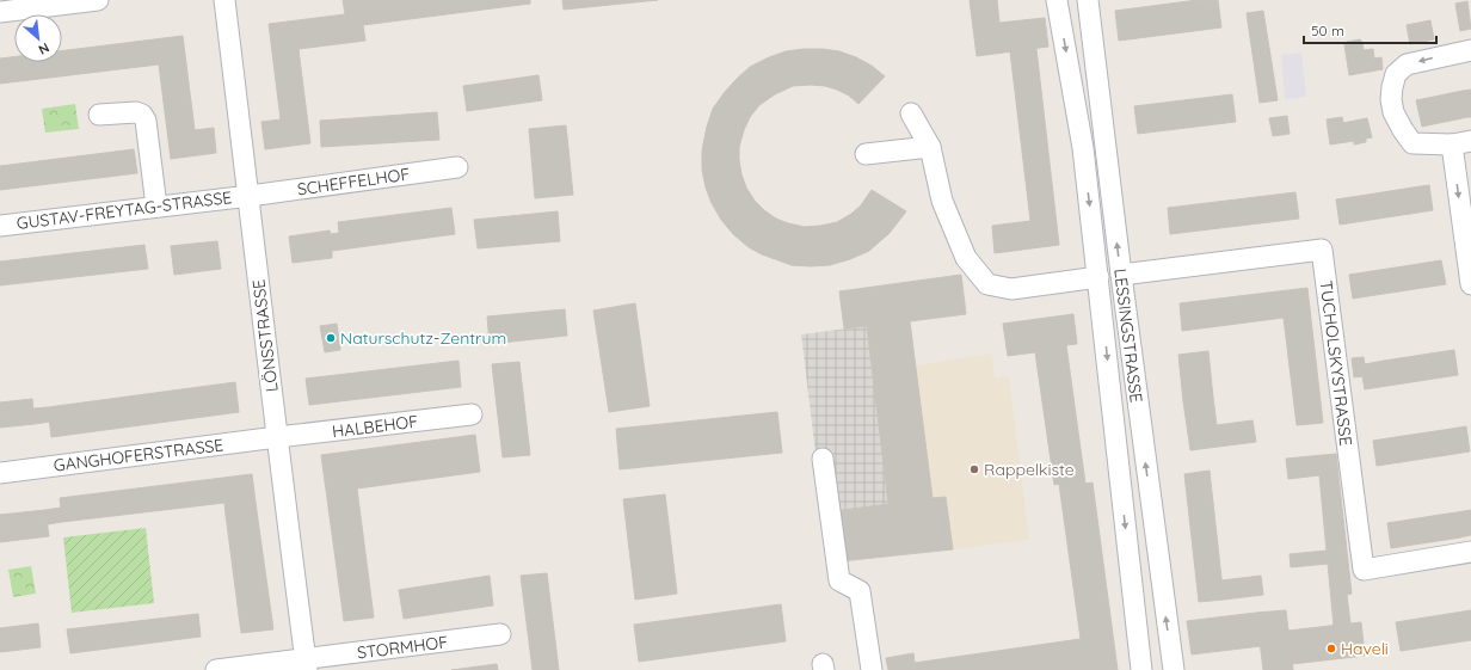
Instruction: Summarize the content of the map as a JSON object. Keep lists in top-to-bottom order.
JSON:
{
  "streets": {
    "street": [
      "SCHEFFELHOF",
      "GUSTAV-FREYTAG-STRASSE",
      "LÖNSSTRASSE",
      "LESSINGSTRASSE",
      "TUCHOLSKYSTRASSE",
      "HALBEHOF",
      "GANGHOFERSTRASSE",
      "STORMHOF"
    ]
  },
  "crossings": [
    ["SCHEFFELHOF", "GUSTAV-FREYTAG-STRASSE"],
    ["SCHEFFELHOF", "LÖNSSTRASSE"],
    ["GUSTAV-FREYTAG-STRASSE", "LÖNSSTRASSE"],
    ["LÖNSSTRASSE", "HALBEHOF"],
    ["LÖNSSTRASSE", "GANGHOFERSTRASSE"],
    ["LÖNSSTRASSE", "STORMHOF"],
    ["LESSINGSTRASSE", "TUCHOLSKYSTRASSE"],
    ["HALBEHOF", "GANGHOFERSTRASSE"]
  ],
  "places": ["Naturschutz-Zentrum", "Rappelkiste", "Haveli"],
  "scale_bar": "50 m",
  "north": "bottom right"
}
